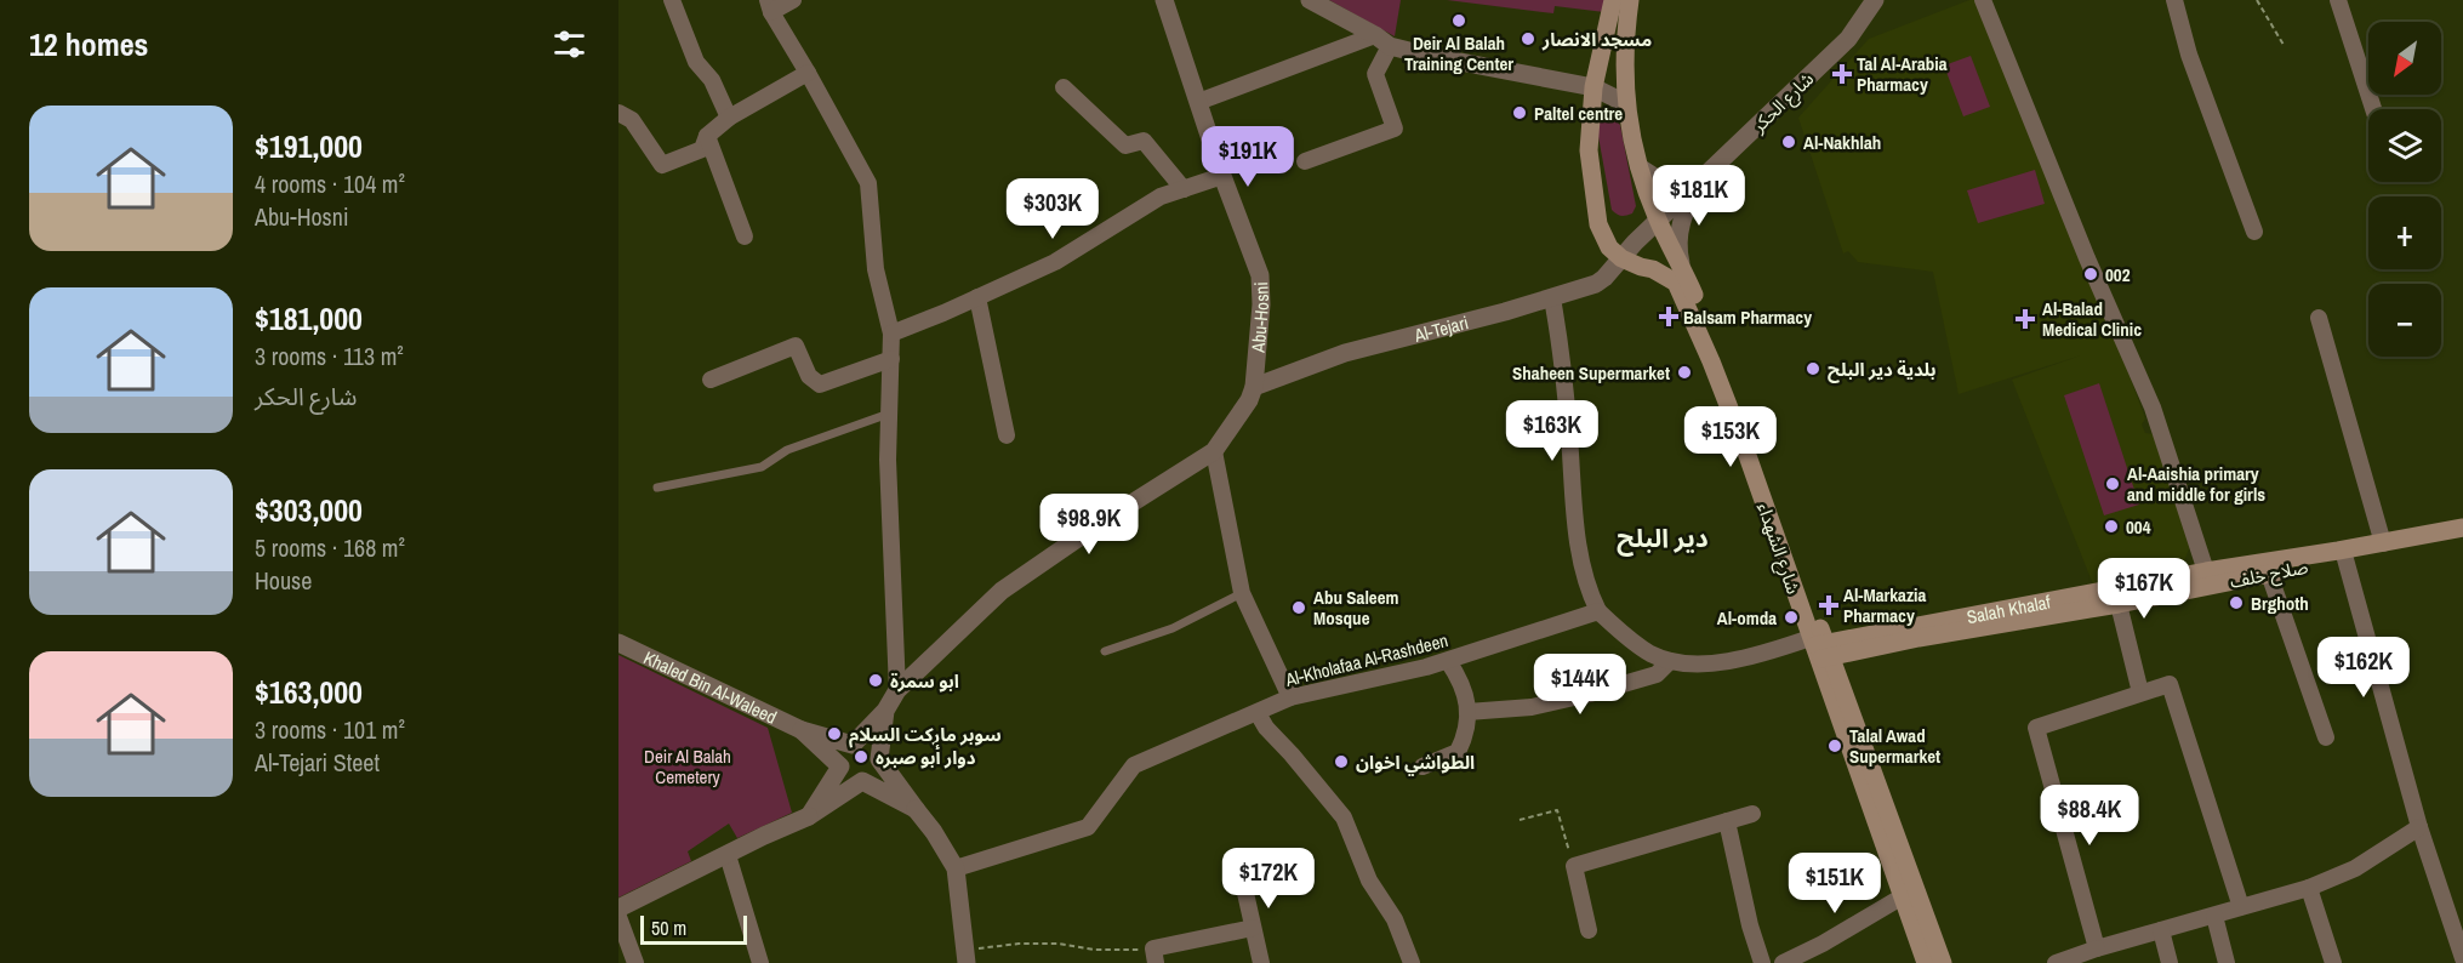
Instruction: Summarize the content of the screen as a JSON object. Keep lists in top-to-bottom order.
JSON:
{
  "streets": {
    "main road": ["شارع الشهداء", "صلاح خلف", "Salah Khalaf"],
    "street": [
      "شارع الحكر",
      "Abu-Hosni",
      "Al-Tejari",
      "Al-Kholafaa Al-Rashdeen",
      "Khaled Bin Al-Waleed"
    ]
  },
  "crossings": [
    ["شارع الحكر", "Al-Tejari"],
    ["شارع الحكر", "شارع الشهداء"],
    ["Abu-Hosni", "Al-Tejari"],
    ["Al-Tejari", "شارع الشهداء"],
    ["شارع الشهداء", "صلاح خلف"],
    ["شارع الشهداء", "Salah Khalaf"],
    ["صلاح خلف", "Salah Khalaf"]
  ],
  "districts": ["دير البلح"],
  "parks": ["Deir Al Balah Cemetery"],
  "places": {
    "other": [
      "Deir Al Balah Training Center",
      "مسجد الانصار",
      "Paltel centre",
      "Al-Nakhlah",
      "002",
      "بلدية دير البلح",
      "Shaheen Supermarket",
      "Al-Aaishia primary and middle for girls",
      "004",
      "Brghoth",
      "Abu Saleem Mosque",
      "Al-omda",
      "ابو سمرة",
      "سوبر ماركت السلام",
      "Talal Awad Supermarket",
      "دوار أبو صبره",
      "الطواشي اخوان"
    ],
    "health": [
      "Tal Al-Arabia Pharmacy",
      "Balsam Pharmacy",
      "Al-Balad Medical Clinic",
      "Al-Markazia Pharmacy"
    ]
  },
  "scale_bar": "50 m",
  "north": "bottom left",
  "page": {
    "heading": "12 homes",
    "map_buttons": ["+", "−"],
    "list": [
      {
        "name": "$191,000",
        "note": "4 rooms · 104 m² · Abu-Hosni"
      },
      {
        "name": "$181,000",
        "note": "3 rooms · 113 m² · شارع الحكر"
      },
      {
        "name": "$303,000",
        "note": "5 rooms · 168 m² · House"
      },
      {
        "name": "$163,000",
        "note": "3 rooms · 101 m² · Al-Tejari Steet"
      }
    ],
    "price": [
      "$191K",
      "$181K",
      "$303K",
      "$163K",
      "$153K",
      "$98.9K",
      "$167K",
      "$162K",
      "$144K",
      "$88.4K",
      "$172K",
      "$151K"
    ],
    "scale": "50 m"
  }
}
